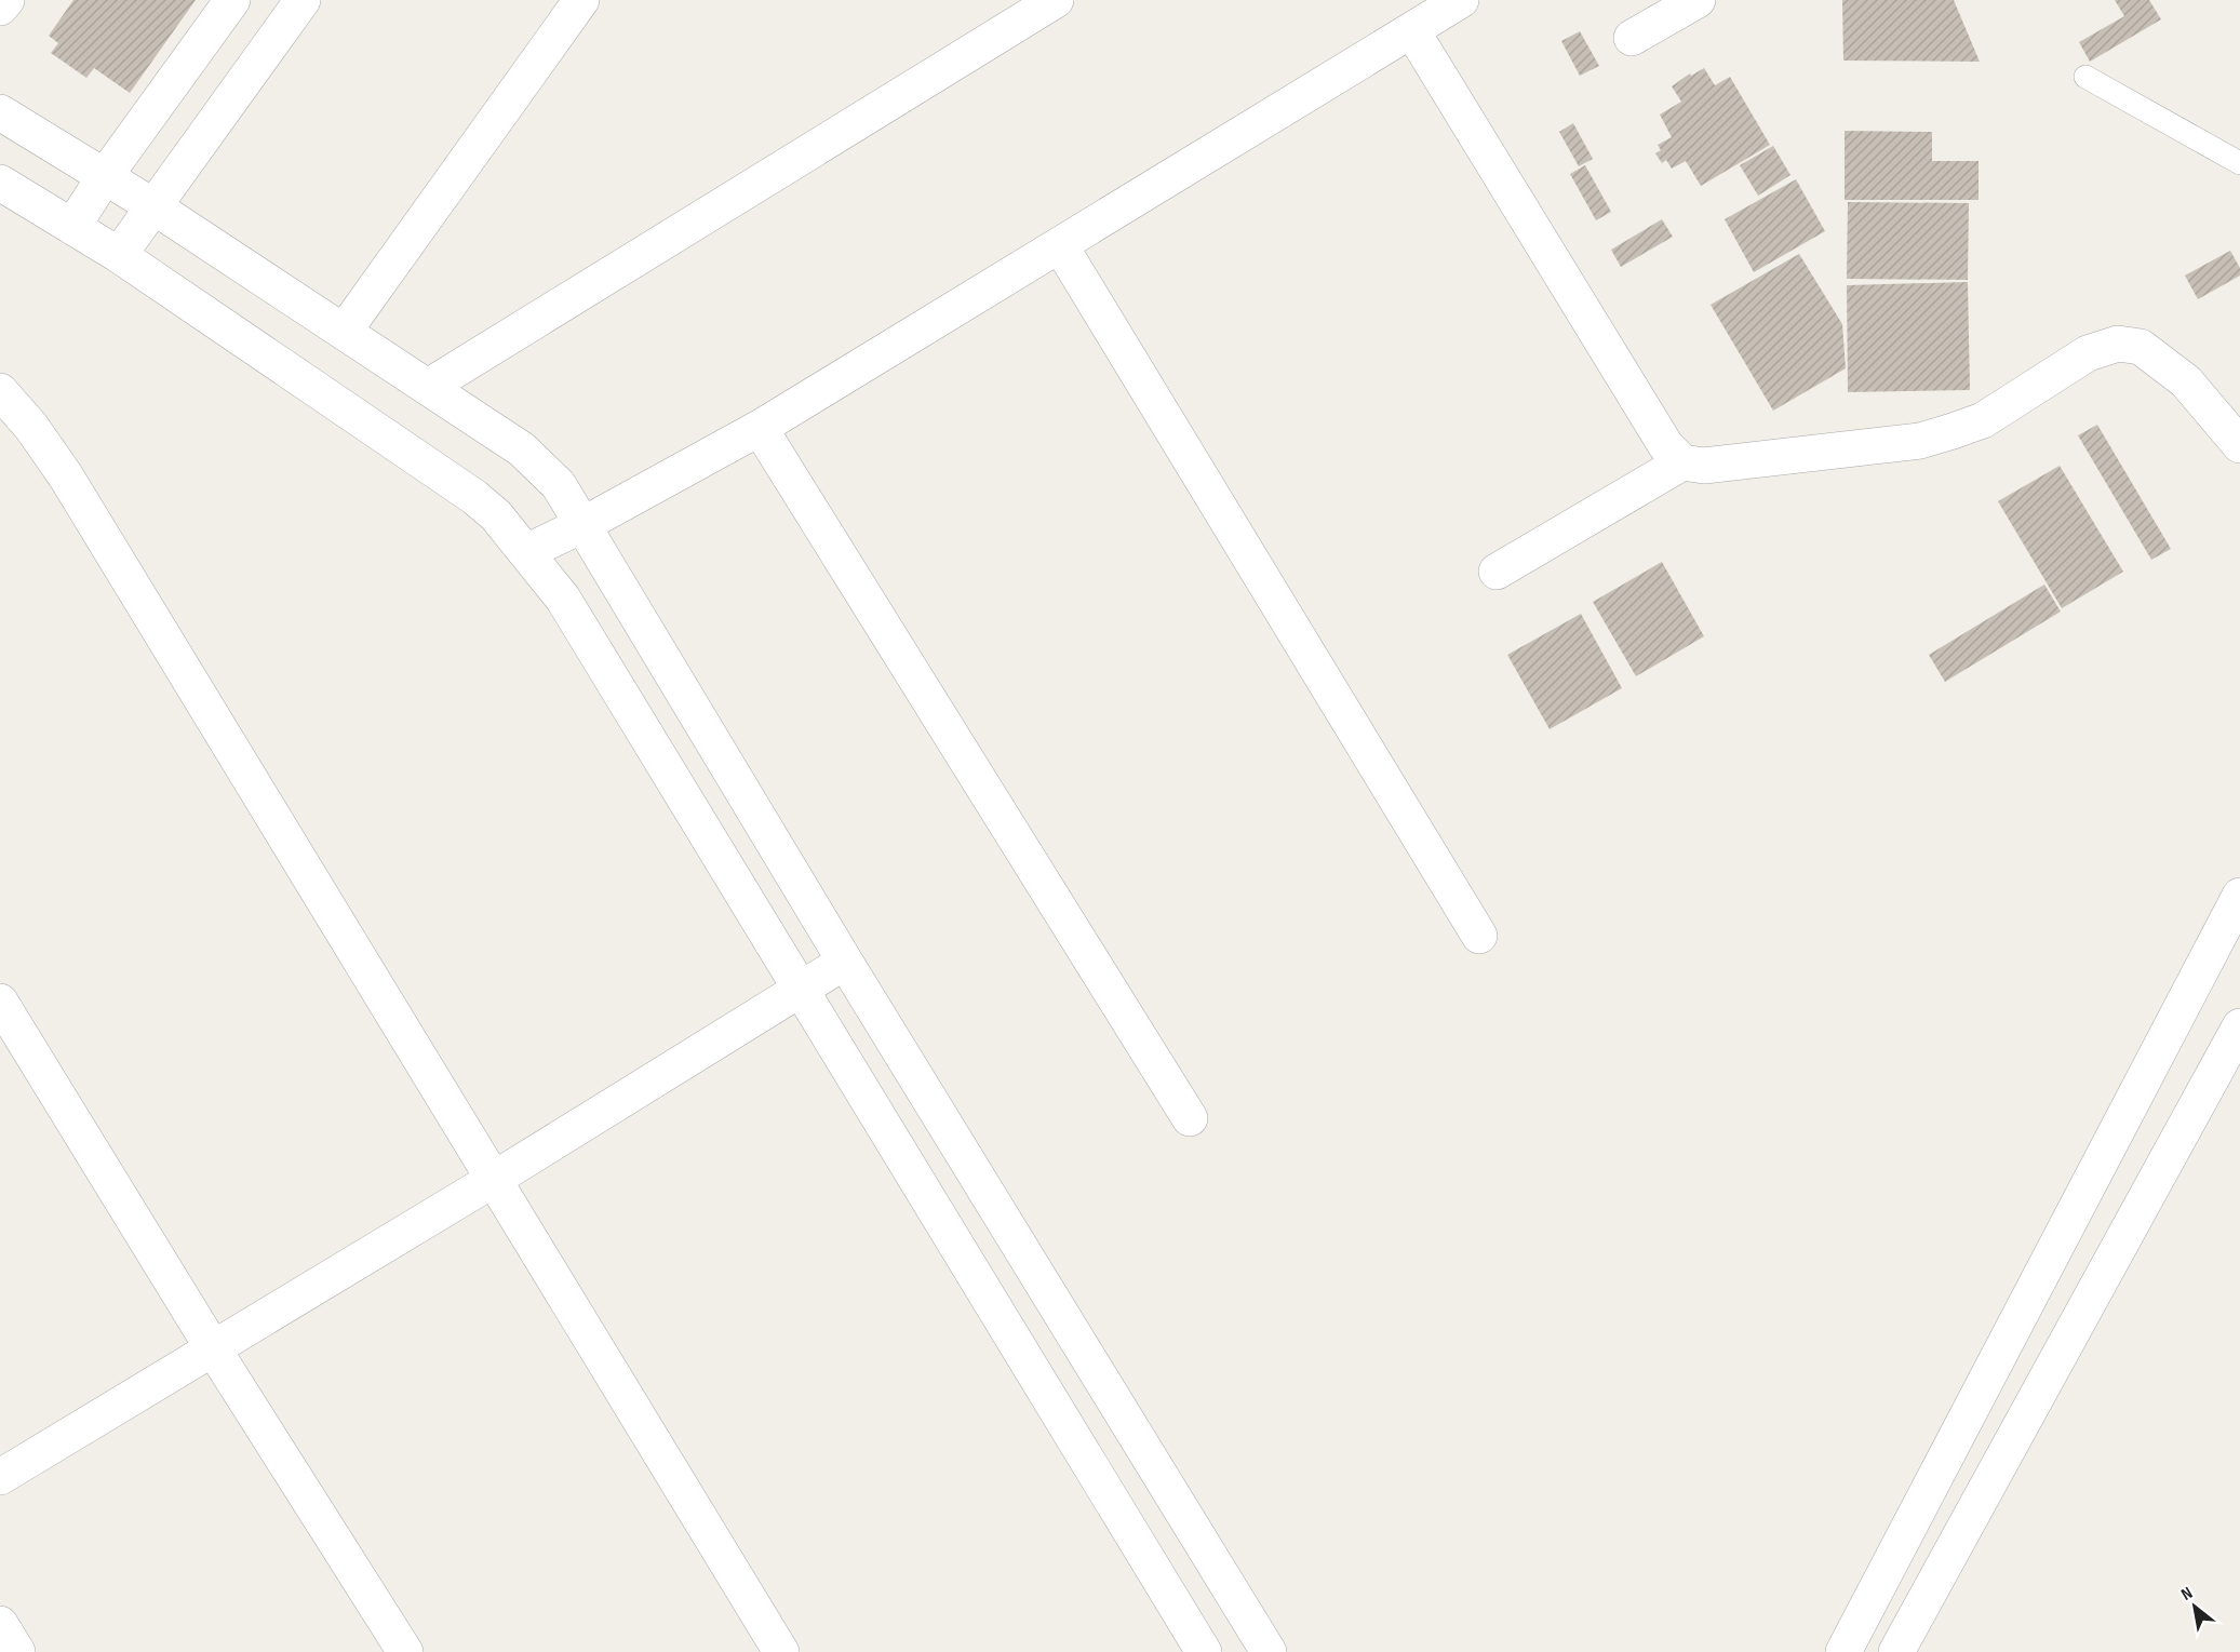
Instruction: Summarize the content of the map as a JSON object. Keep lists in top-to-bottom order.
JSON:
{
  "north": "top left"
}
